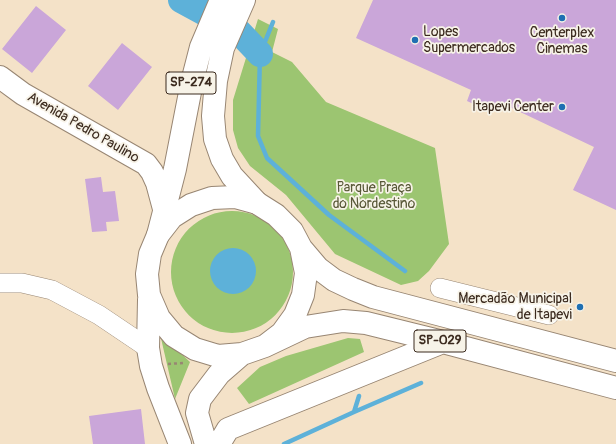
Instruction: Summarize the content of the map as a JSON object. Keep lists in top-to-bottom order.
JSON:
{
  "streets": {
    "main road": ["SP-274", "Avenida Pedro Paulino", "SP-029"]
  },
  "crossings": [
    ["SP-274", "Avenida Pedro Paulino"],
    ["SP-274", "SP-029"]
  ],
  "parks": ["Parque Praça do Nordestino"],
  "places": [
    "Centerplex Cinemas",
    "Lopes Supermercados",
    "Itapevi Center",
    "Mercadão Municipal de Itapevi"
  ]
}
